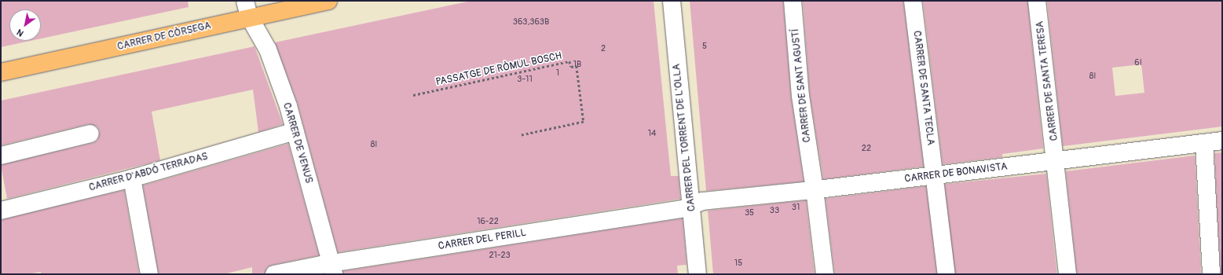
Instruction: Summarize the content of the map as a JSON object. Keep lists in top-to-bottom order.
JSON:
{
  "streets": {
    "main road": ["CARRER DE CÒRSEGA"],
    "street": [
      "CARRER DE SANTA TERESA",
      "CARRER DE SANT AGUSTÍ",
      "CARRER DE SANTA TECLA",
      "CARRER DEL TORRENT DE L'OLLA",
      "CARRER DE VENUS",
      "CARRER D'ABDÓ TERRADAS",
      "CARRER DE BONAVISTA",
      "CARRER DEL PERILL"
    ],
    "path": ["PASSATGE DE RÒMUL BOSCH"]
  },
  "crossings": [
    ["CARRER DE CÒRSEGA", "CARRER DE VENUS"],
    ["CARRER DE SANTA TERESA", "CARRER DE BONAVISTA"],
    ["CARRER DE SANT AGUSTÍ", "CARRER DE BONAVISTA"],
    ["CARRER DE SANTA TECLA", "CARRER DE BONAVISTA"],
    ["CARRER DEL TORRENT DE L'OLLA", "CARRER DE BONAVISTA"],
    ["CARRER DEL TORRENT DE L'OLLA", "CARRER DEL PERILL"],
    ["CARRER DE VENUS", "CARRER D'ABDÓ TERRADAS"],
    ["CARRER DE VENUS", "CARRER DEL PERILL"],
    ["CARRER DE BONAVISTA", "CARRER DEL PERILL"]
  ],
  "house_numbers": [
    "363,363B",
    "5",
    "2",
    "6I",
    "1B",
    "1",
    "8I",
    "3-11",
    "14",
    "8I",
    "22",
    "31",
    "33",
    "35",
    "16-22",
    "21-23",
    "15"
  ],
  "north": "bottom left"
}
